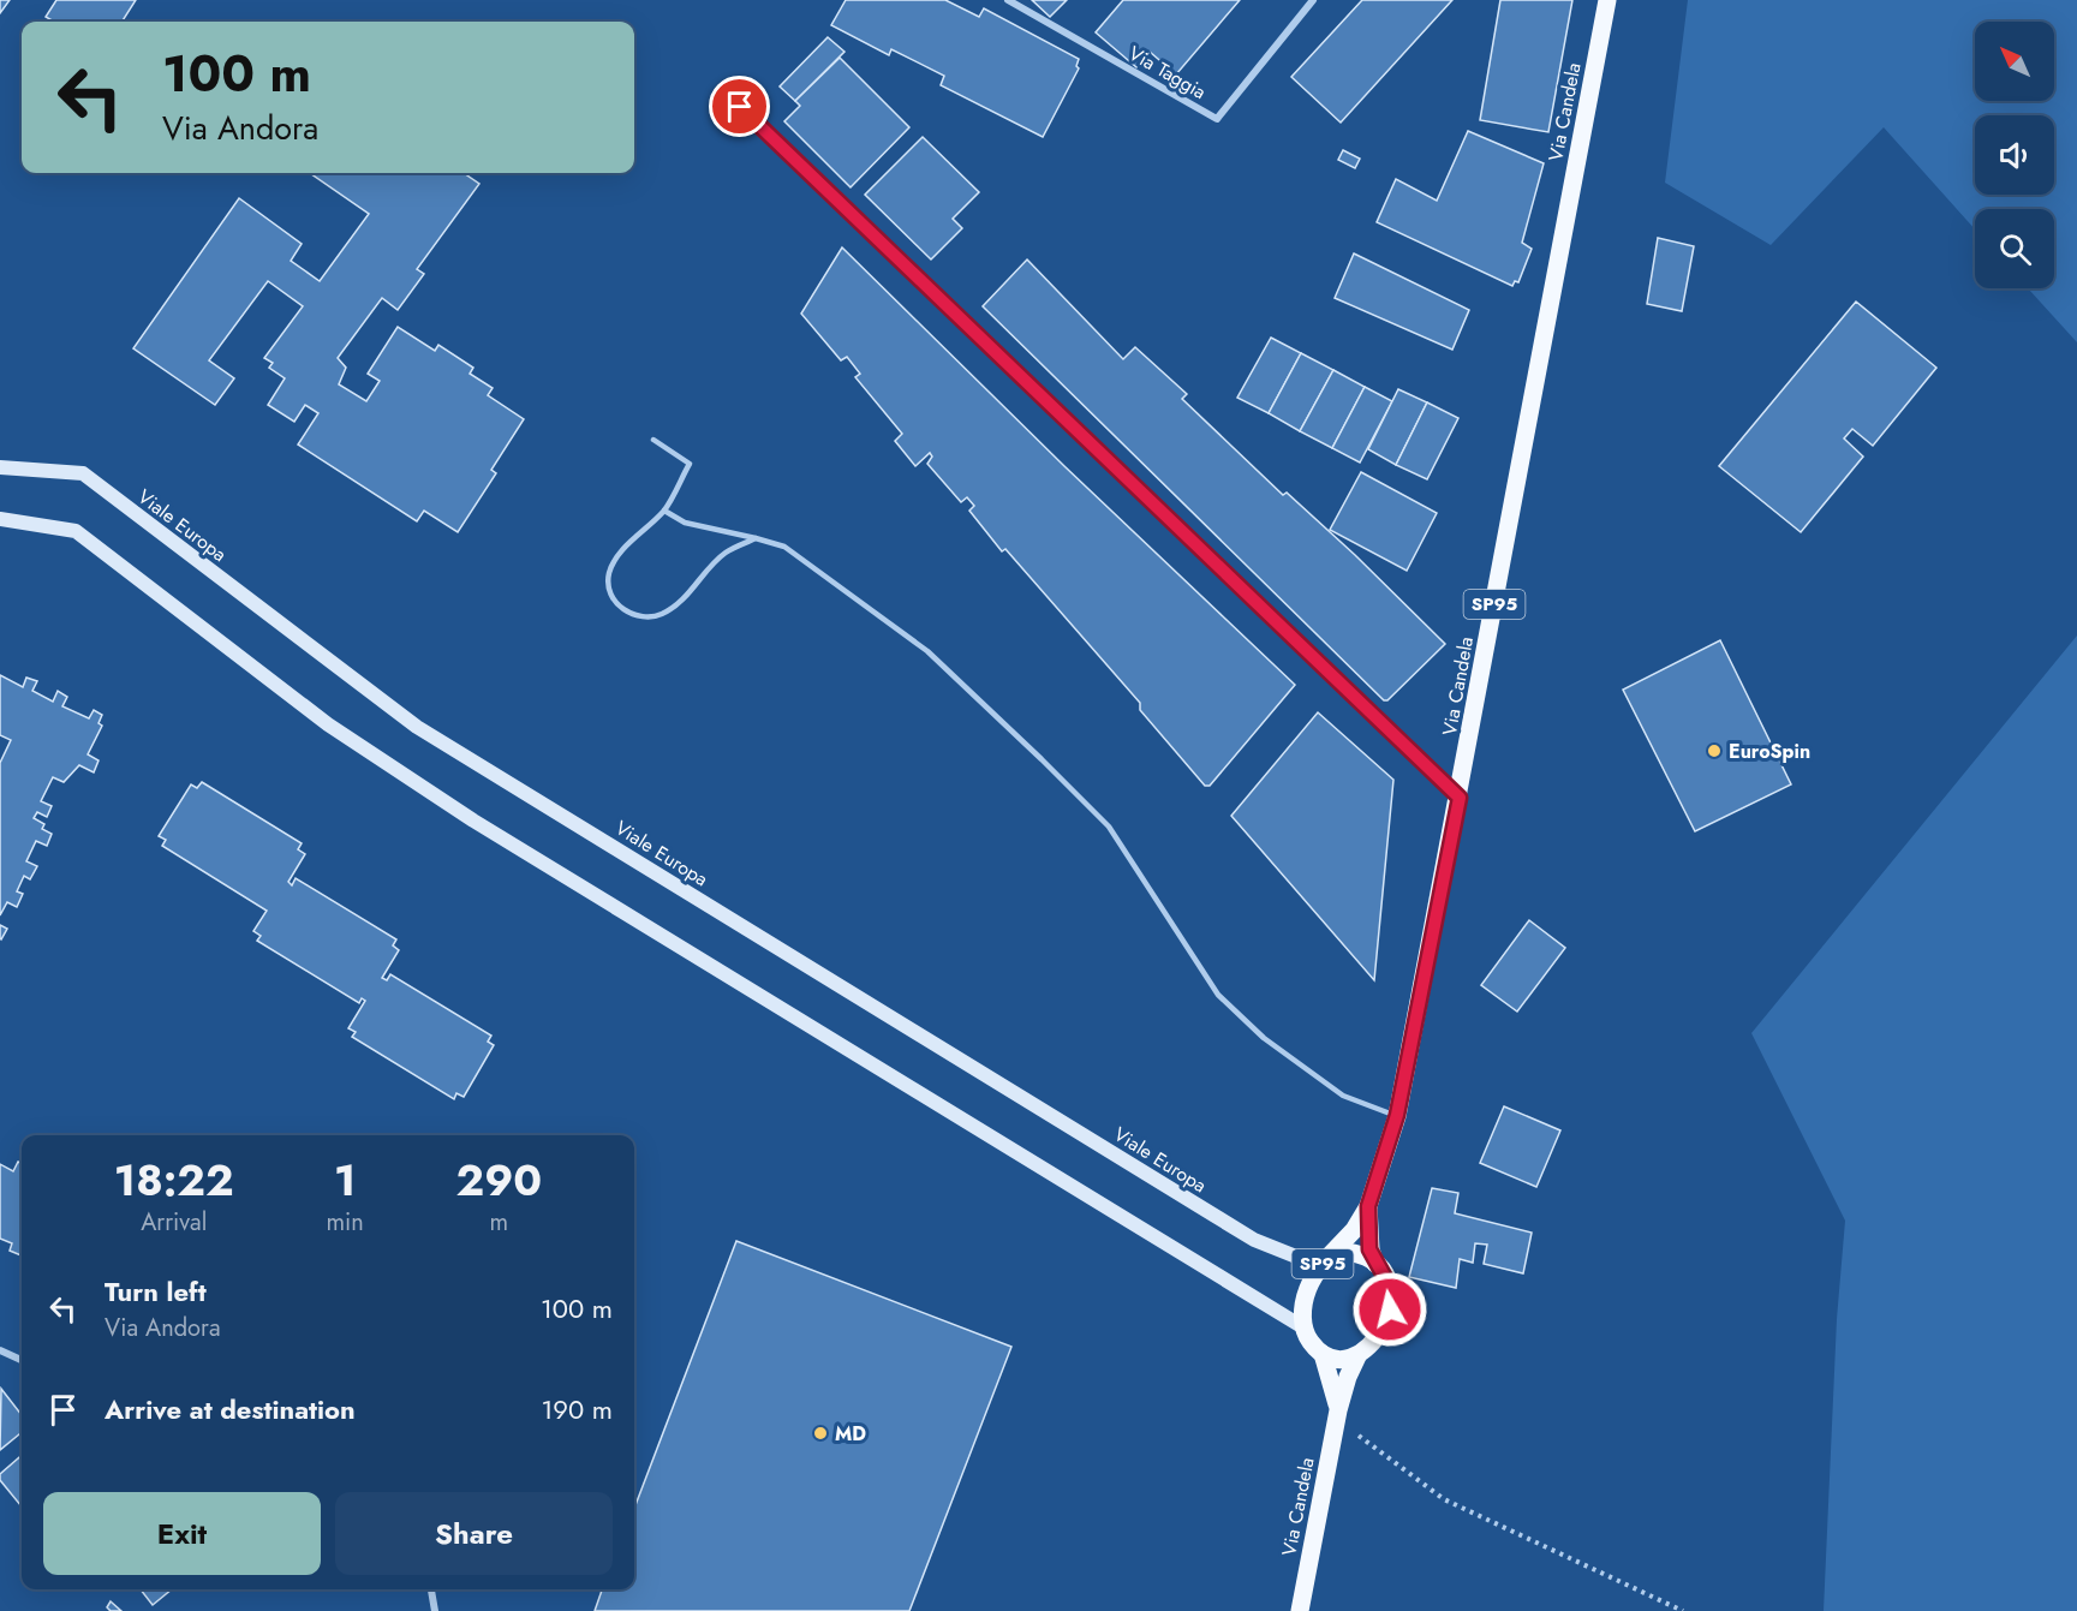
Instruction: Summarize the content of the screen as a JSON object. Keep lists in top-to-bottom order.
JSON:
{
  "streets": {
    "main road": ["Via Candela", "SP95"],
    "street": ["Via Taggia", "Viale Europa"]
  },
  "crossings": [
    ["Via Candela", "Viale Europa"],
    ["Via Candela", "SP95"],
    ["Viale Europa", "SP95"]
  ],
  "places": ["EuroSpin", "MD"],
  "north": "top left",
  "page": {
    "turn": ["100 m", "Via Andora"],
    "eta": [
      "18:22",
      "Arrival",
      "1",
      "min",
      "290",
      "m"
    ],
    "list": [
      {
        "name": "Turn left",
        "note": "Via Andora",
        "value": "100 m"
      },
      {
        "name": "Arrive at destination",
        "value": "190 m"
      }
    ],
    "buttons": ["Exit", "Share"]
  }
}
